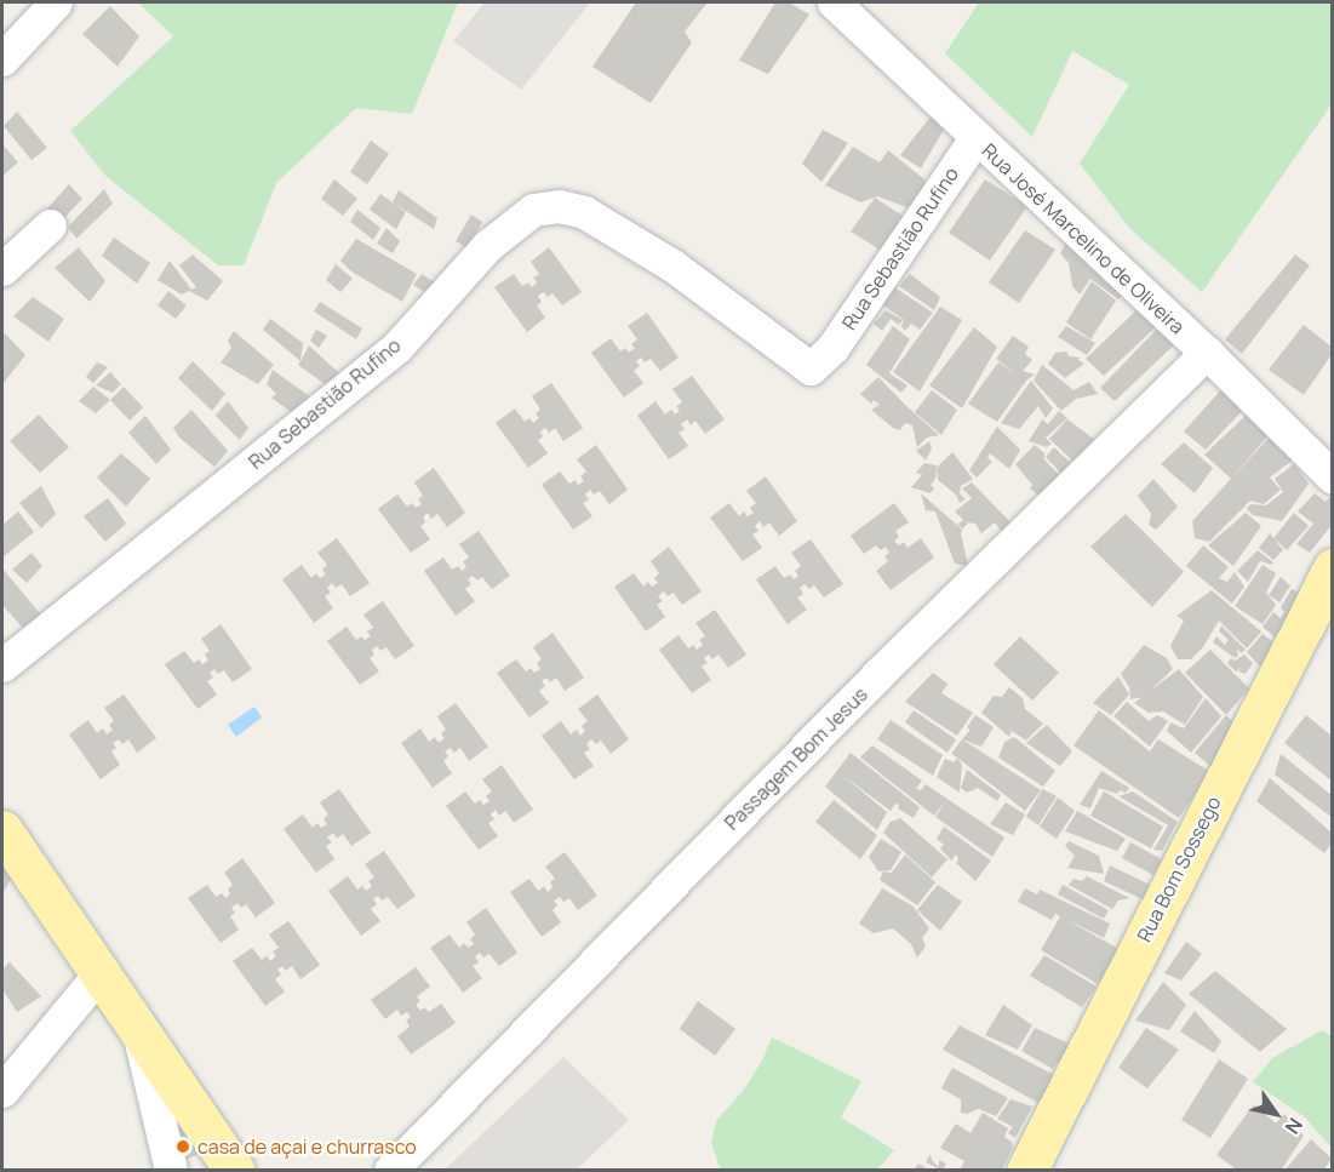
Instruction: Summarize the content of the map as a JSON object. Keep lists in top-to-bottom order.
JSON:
{
  "streets": {
    "main road": ["Rua Bom Sossego"],
    "street": ["Rua José Marcelino de Oliveira", "Rua Sebastião Rufino", "Passagem Bom Jesus"]
  },
  "crossings": [
    ["Rua José Marcelino de Oliveira", "Rua Sebastião Rufino"],
    ["Rua José Marcelino de Oliveira", "Passagem Bom Jesus"]
  ],
  "places": ["casa de açai e churrasco"],
  "north": "bottom right"
}
